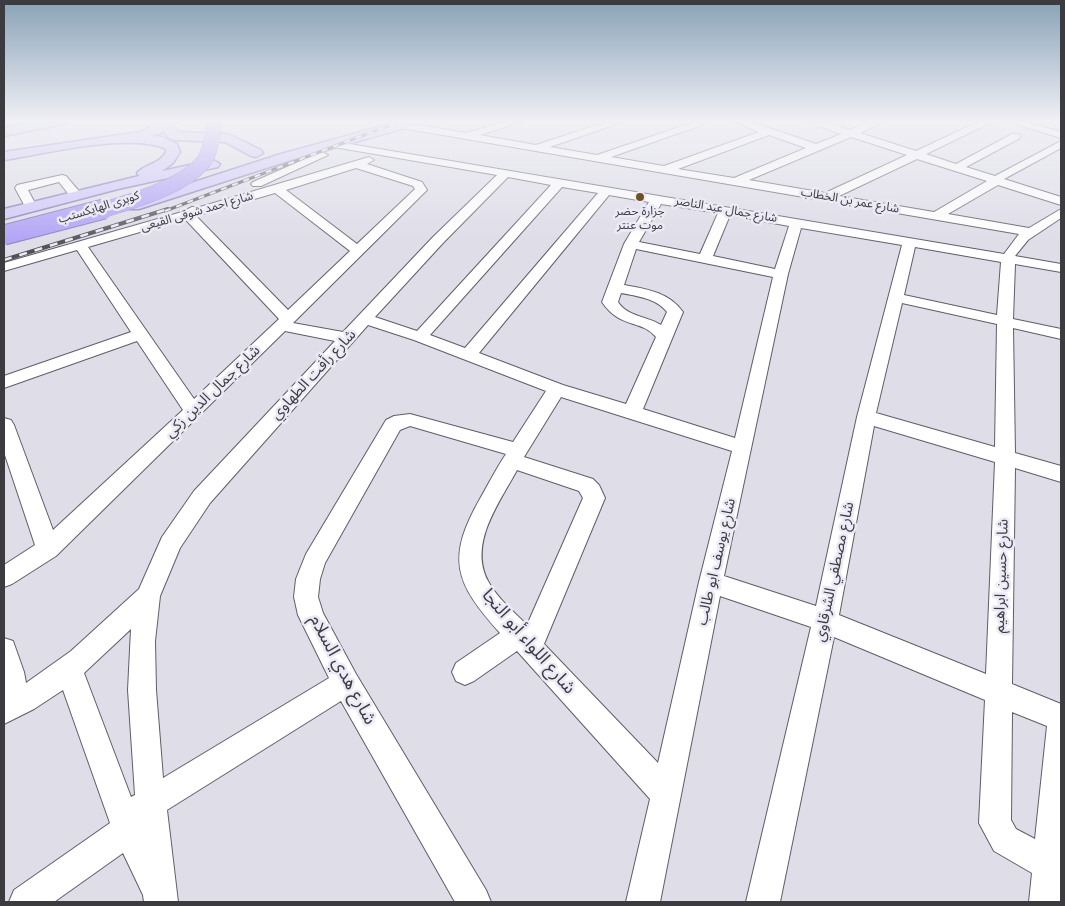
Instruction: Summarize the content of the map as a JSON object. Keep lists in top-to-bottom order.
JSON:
{
  "streets": {
    "highway": ["كوبرى الهايكستب"],
    "street": [
      "شارع عمر بن الخطاب",
      "شارع جمال عبد الناصر",
      "شارع احمد شوقى القيعى",
      "شارع رأفت الطهاوي",
      "شارع جمال الدين زكي",
      "شارع يوسف ابو طالب",
      "شارع مصطفي الشرقاوي",
      "شارع حسين ابراهيم",
      "شارع اللواء أبو النجا",
      "شارع هدي السلام"
    ]
  },
  "crossings": [
    ["شارع عمر بن الخطاب", "شارع جمال عبد الناصر"],
    ["شارع عمر بن الخطاب", "شارع رأفت الطهاوي"],
    ["شارع جمال عبد الناصر", "شارع رأفت الطهاوي"],
    ["شارع جمال عبد الناصر", "شارع يوسف ابو طالب"],
    ["شارع جمال عبد الناصر", "شارع مصطفي الشرقاوي"],
    ["شارع جمال عبد الناصر", "شارع حسين ابراهيم"],
    ["شارع احمد شوقى القيعى", "شارع جمال الدين زكي"],
    ["شارع يوسف ابو طالب", "شارع اللواء أبو النجا"],
    ["شارع اللواء أبو النجا", "شارع هدي السلام"]
  ],
  "places": ["جزارة حضر موت عنتر"]
}
